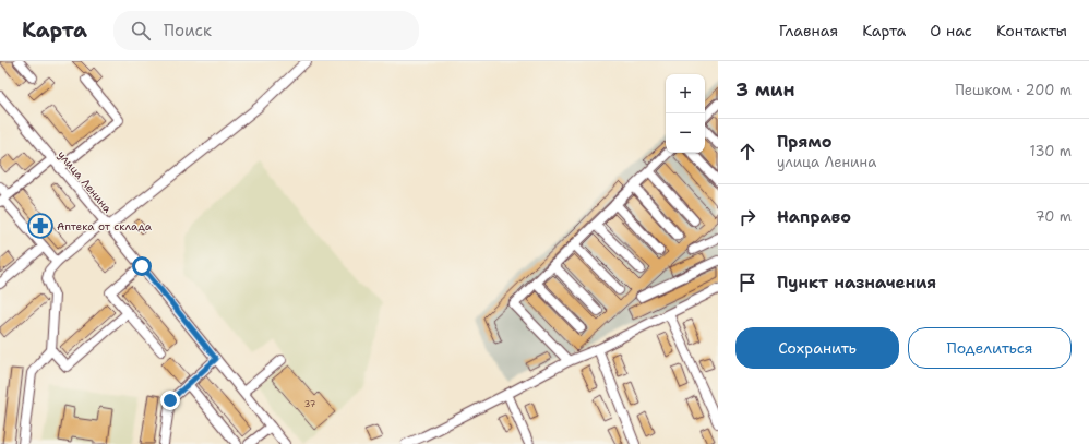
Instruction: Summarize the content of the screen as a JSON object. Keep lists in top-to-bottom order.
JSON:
{
  "streets": {
    "street": ["улица Ленина"]
  },
  "places": {
    "pharmacy": ["Аптека от склада"]
  },
  "house_numbers": ["37"],
  "page": {
    "header": "Карта",
    "search": "Поиск",
    "nav": [
      "Главная",
      "Карта",
      "О нас",
      "Контакты"
    ],
    "heading": ["3 мин", "Пешком · 200 m"],
    "map_buttons": ["+", "−"],
    "list": [
      ["Прямо", "улица Ленина", "130 m"],
      ["Направо", "70 m"],
      "Пункт назначения"
    ],
    "buttons": ["Сохранить", "Поделиться"]
  }
}
